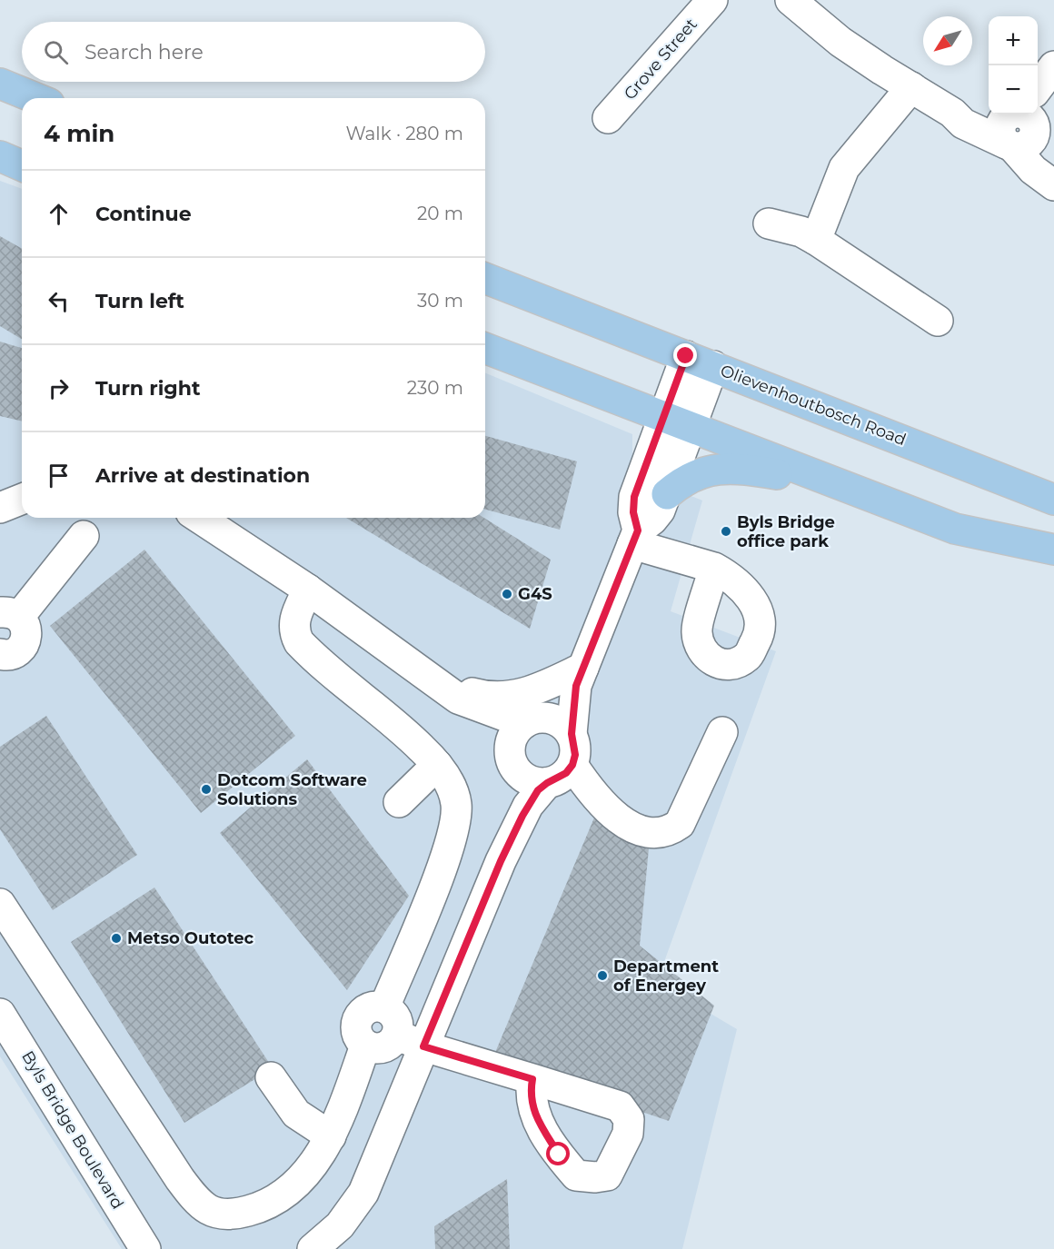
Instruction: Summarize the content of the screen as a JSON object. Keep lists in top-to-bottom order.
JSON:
{
  "streets": {
    "main road": ["Olievenhoutbosch Road"],
    "street": ["Grove Street", "Byls Bridge Boulevard"]
  },
  "places": [
    "Byls Bridge office park",
    "G4S",
    "Dotcom Software Solutions",
    "Metso Outotec",
    "Department of Energey"
  ],
  "north": "bottom left",
  "page": {
    "map_buttons": ["+", "−"],
    "search": "Search here",
    "heading": ["4 min", "Walk · 280 m"],
    "list": [
      ["Continue", "20 m"],
      ["Turn left", "30 m"],
      ["Turn right", "230 m"],
      "Arrive at destination"
    ]
  }
}
